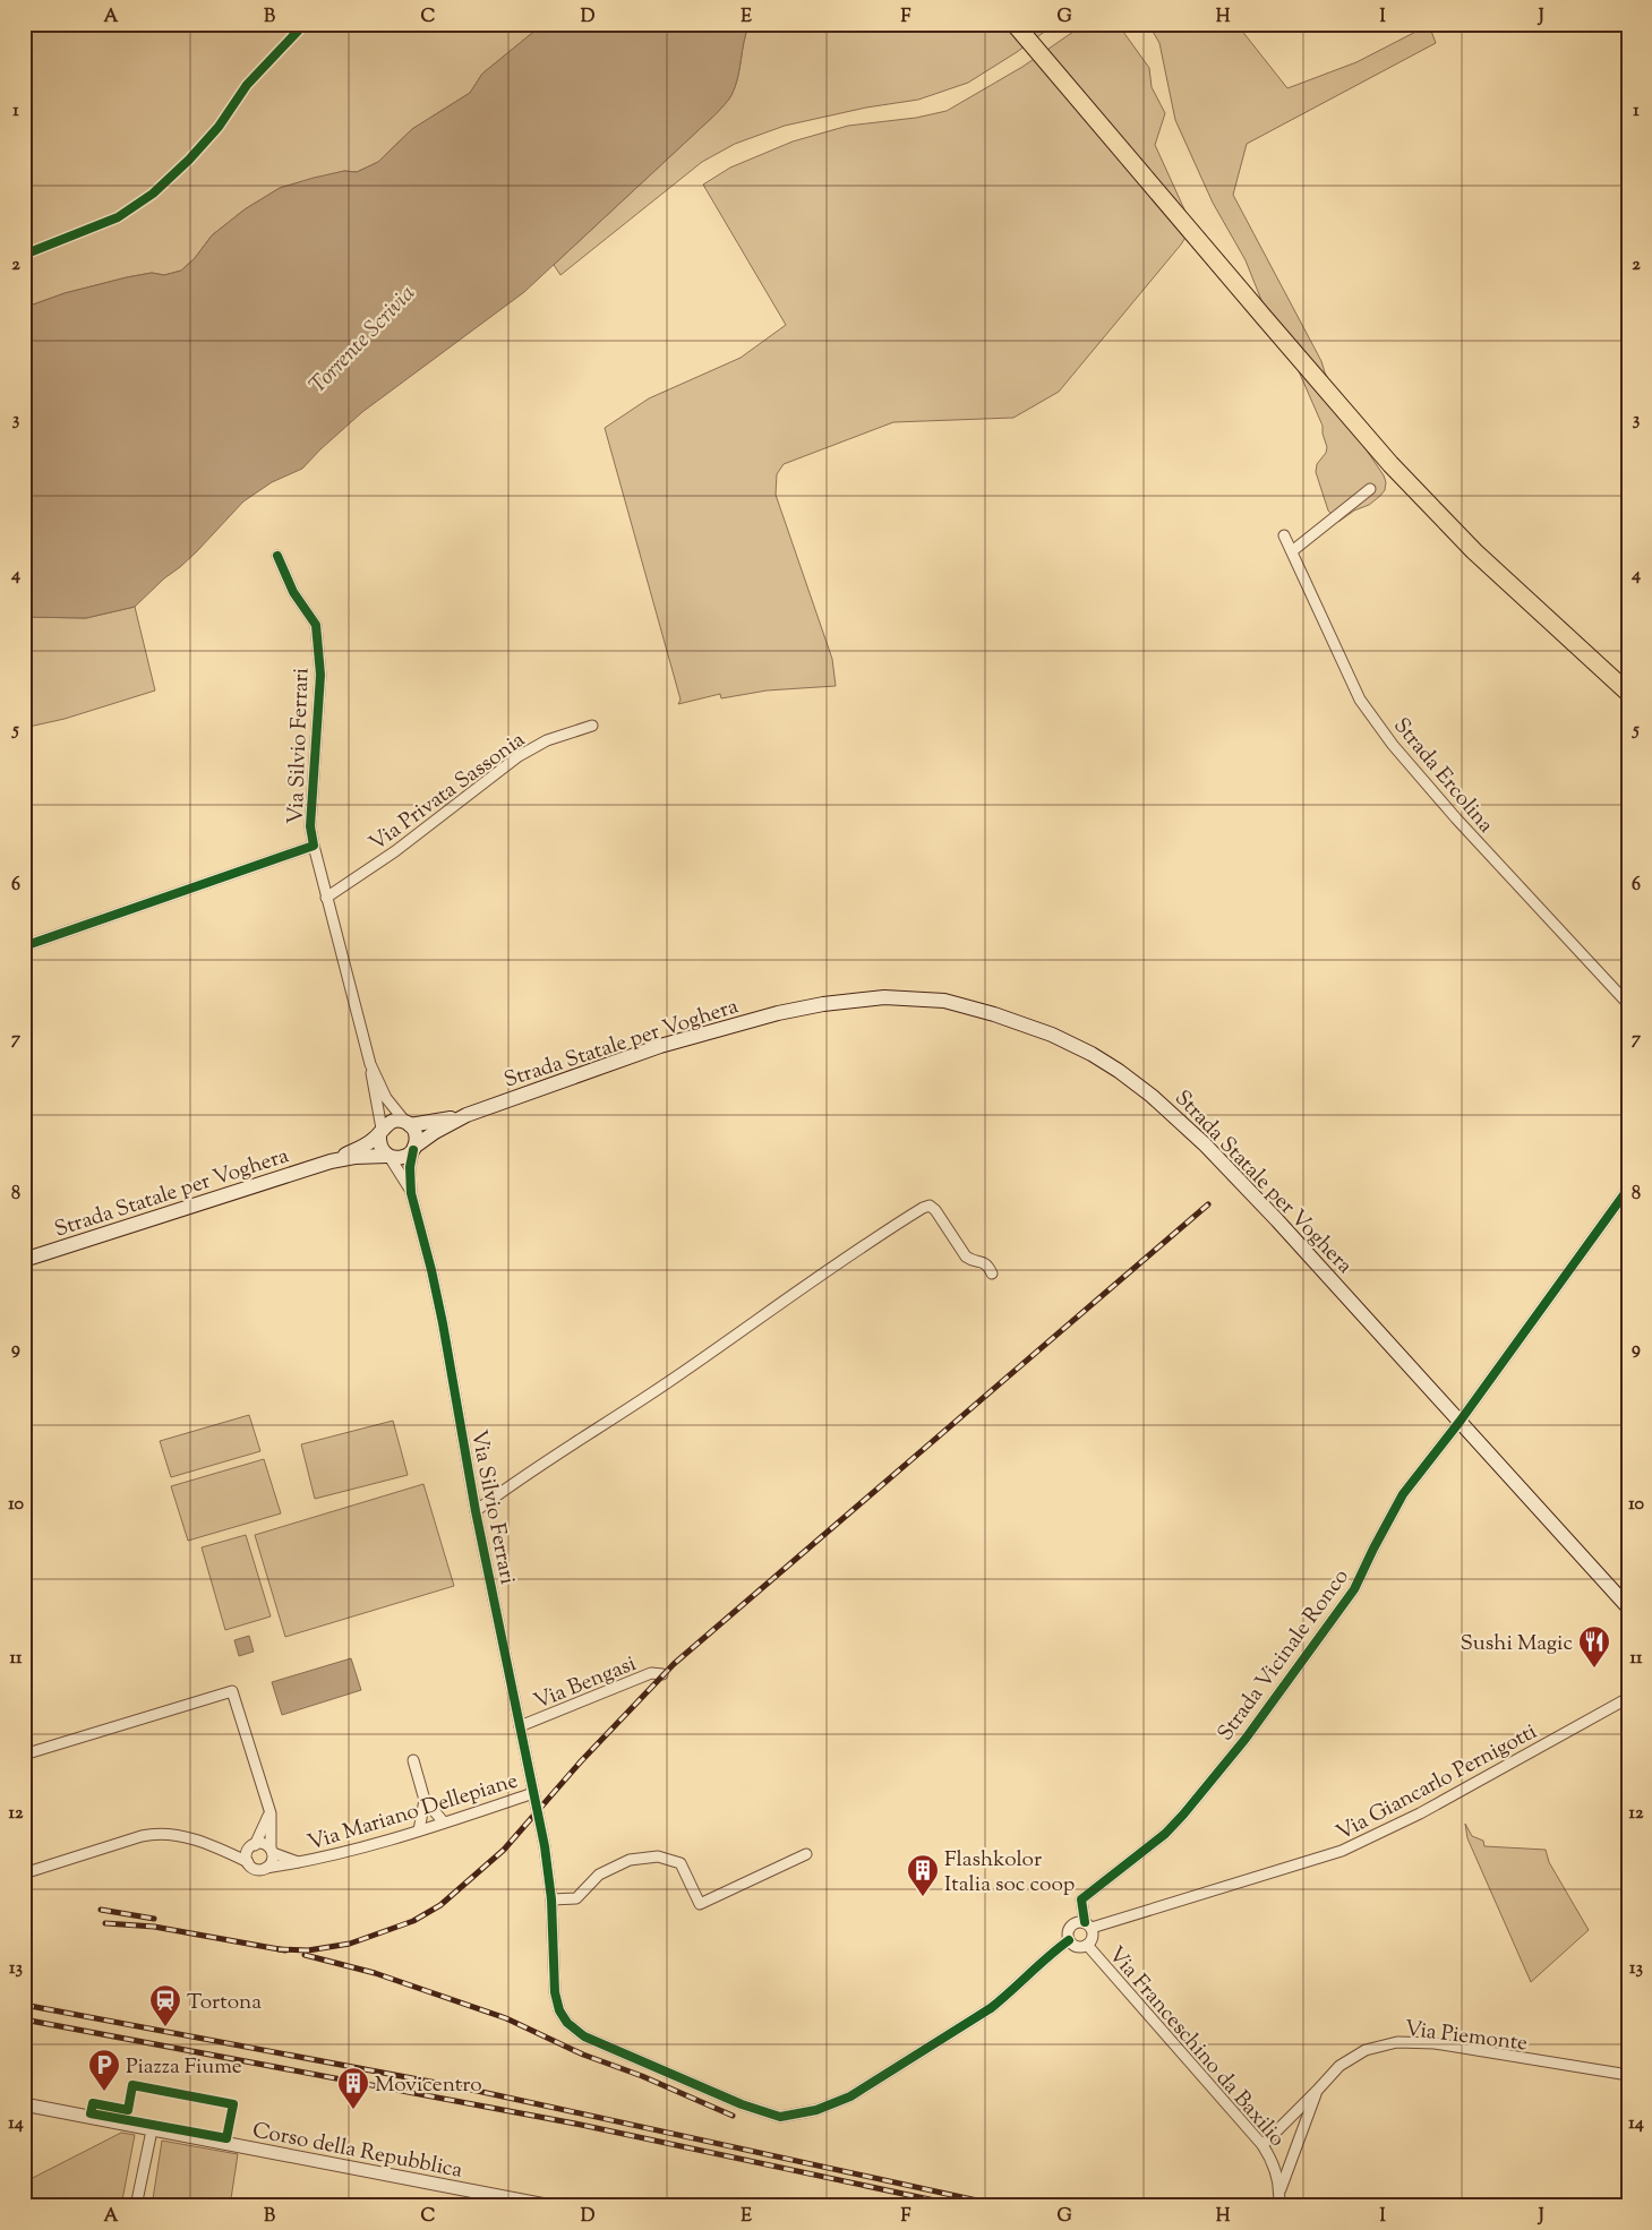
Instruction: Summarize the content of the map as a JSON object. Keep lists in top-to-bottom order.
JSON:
{
  "streets": {
    "main road": ["Strada Statale per Voghera"],
    "street": [
      "Via Silvio Ferrari",
      "Strada Ercolina",
      "Via Privata Sassonia",
      "Strada Vicinale Ronco",
      "Via Bengasi",
      "Via Giancarlo Pernigotti",
      "Via Mariano Dellepiane",
      "Via Piemonte",
      "Via Franceschino da Baxilio",
      "Corso della Repubblica"
    ]
  },
  "crossings": [
    ["Via Silvio Ferrari", "Via Privata Sassonia"],
    ["Via Silvio Ferrari", "Strada Statale per Voghera"],
    ["Via Silvio Ferrari", "Strada Vicinale Ronco"],
    ["Via Silvio Ferrari", "Via Bengasi"],
    ["Via Silvio Ferrari", "Via Giancarlo Pernigotti"],
    ["Via Silvio Ferrari", "Via Mariano Dellepiane"],
    ["Via Silvio Ferrari", "Via Franceschino da Baxilio"],
    ["Strada Statale per Voghera", "Strada Vicinale Ronco"],
    ["Strada Vicinale Ronco", "Via Giancarlo Pernigotti"],
    ["Strada Vicinale Ronco", "Via Franceschino da Baxilio"],
    ["Via Giancarlo Pernigotti", "Via Franceschino da Baxilio"],
    ["Via Piemonte", "Via Franceschino da Baxilio"]
  ],
  "water": ["Torrente Scrivia"],
  "places": {
    "restaurant": ["Sushi Magic"],
    "building": ["Flashkolor Italia soc coop", "Movicentro"],
    "station": ["Tortona"],
    "parking": ["Piazza Fiume"]
  },
  "grid": {
    "columns": [
      "A",
      "B",
      "C",
      "D",
      "E",
      "F",
      "G",
      "H",
      "I",
      "J"
    ],
    "rows": [
      "1",
      "2",
      "3",
      "4",
      "5",
      "6",
      "7",
      "8",
      "9",
      "10",
      "11",
      "12",
      "13",
      "14"
    ]
  }
}
